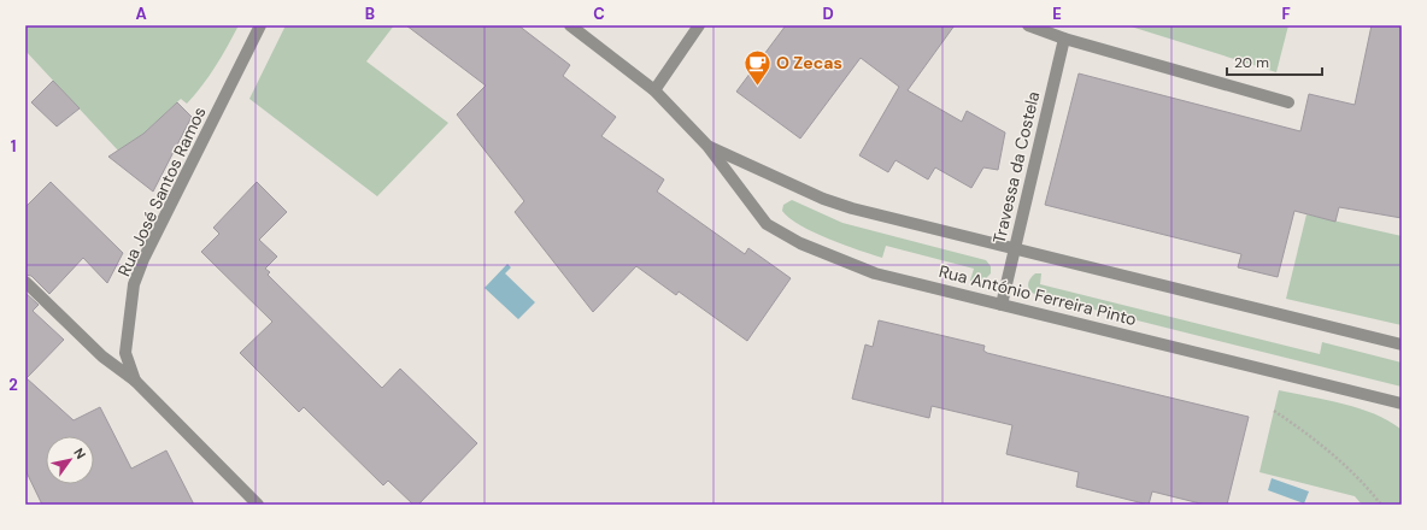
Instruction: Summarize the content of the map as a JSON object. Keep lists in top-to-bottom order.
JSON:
{
  "streets": {
    "street": ["Travessa da Costela", "Rua José Santos Ramos", "Rua António Ferreira Pinto"]
  },
  "crossings": [
    ["Travessa da Costela", "Rua António Ferreira Pinto"]
  ],
  "places": {
    "cafe": ["O Zecas"]
  },
  "scale_bar": "20 m",
  "north": "top right",
  "grid": {
    "columns": [
      "A",
      "B",
      "C",
      "D",
      "E",
      "F"
    ],
    "rows": ["1", "2"]
  }
}
